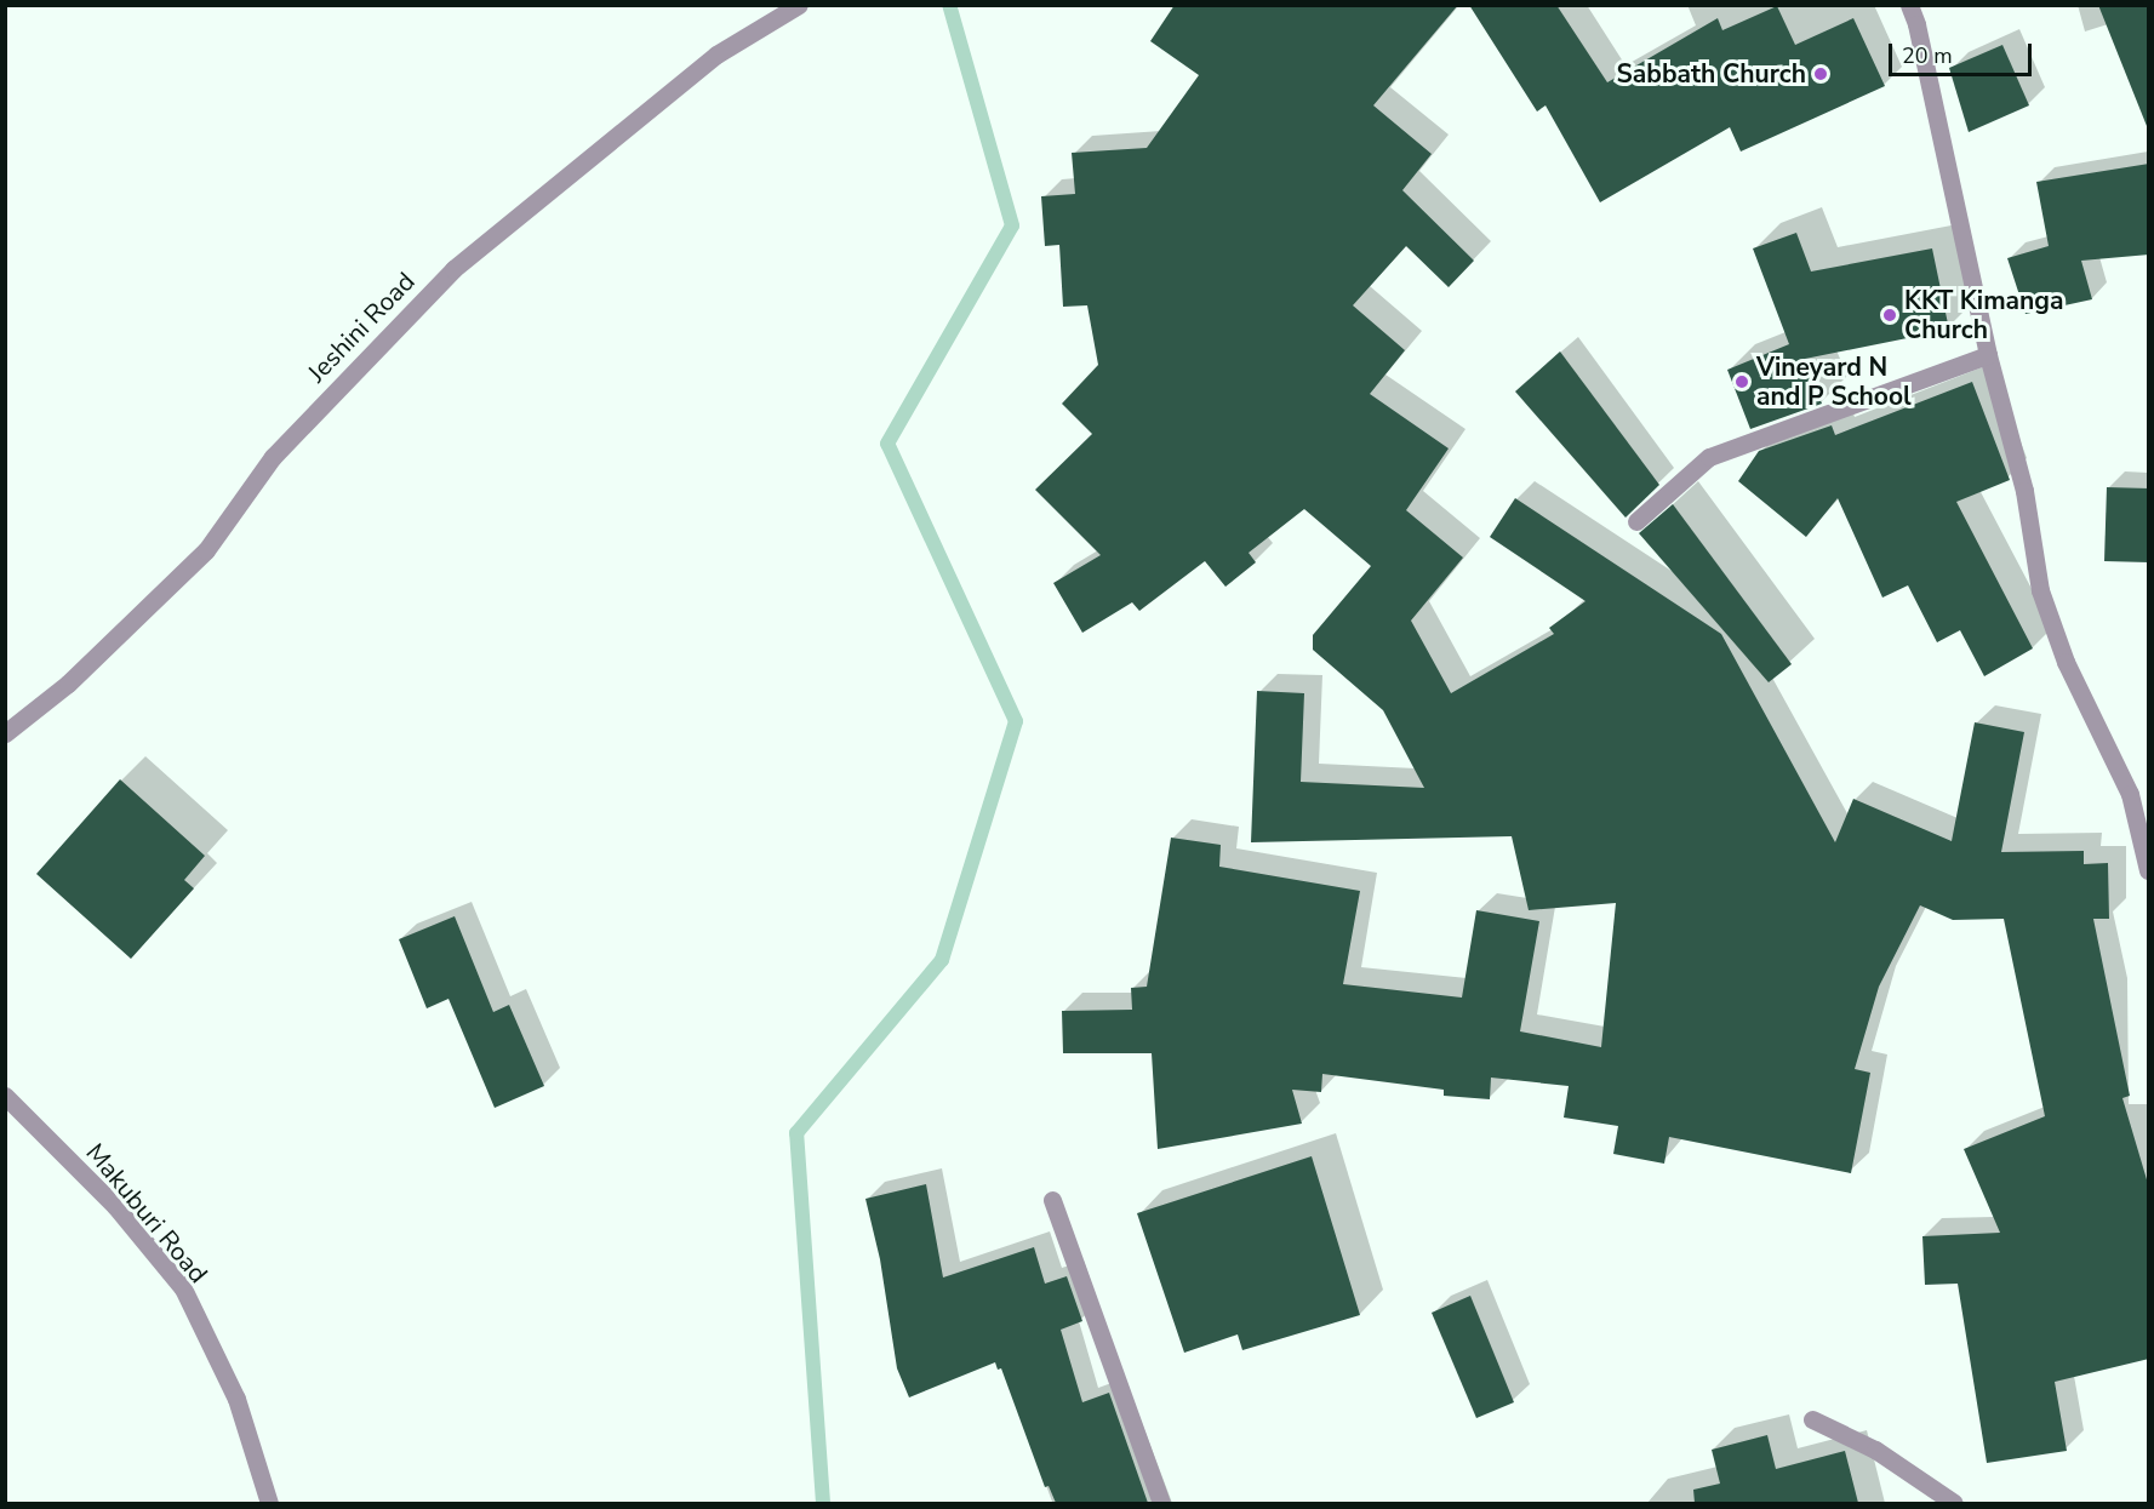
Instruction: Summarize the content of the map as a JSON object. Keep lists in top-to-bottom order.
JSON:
{
  "streets": {
    "street": ["Jeshini Road", "Makuburi Road"]
  },
  "places": ["Sabbath Church", "KKT Kimanga Church", "Vineyard N and P School"],
  "scale_bar": "20 m"
}
